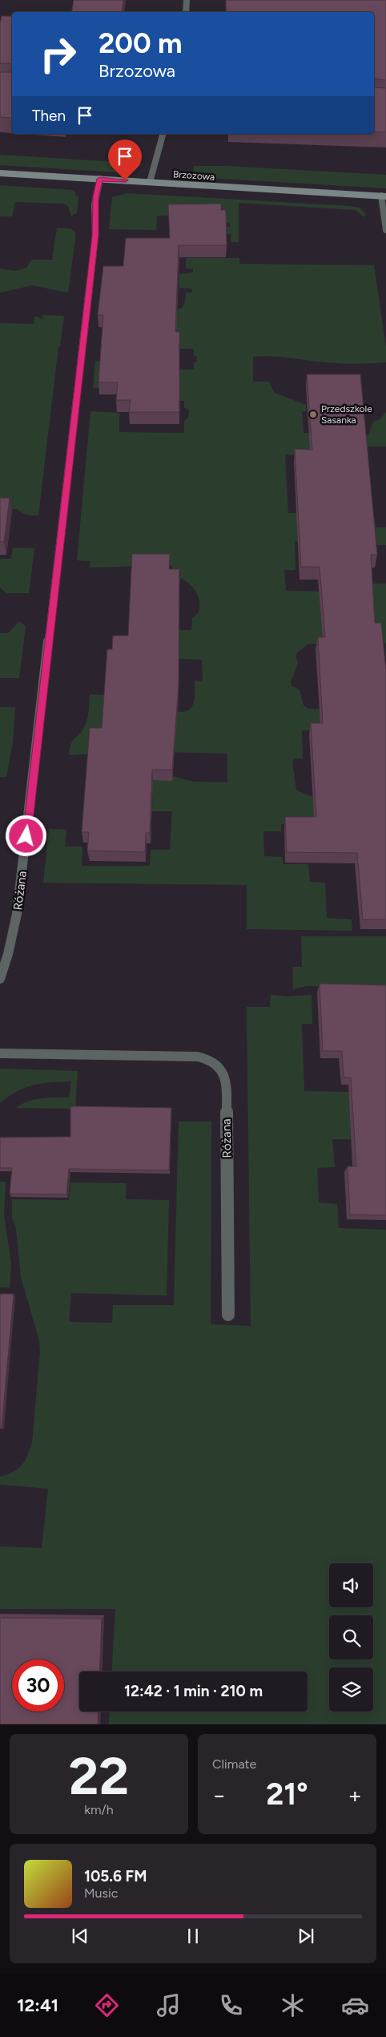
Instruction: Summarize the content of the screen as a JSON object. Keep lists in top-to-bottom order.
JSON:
{
  "streets": {
    "street": ["Brzozowa", "Różana"]
  },
  "crossings": [
    ["Brzozowa", "Różana"]
  ],
  "places": ["Przedszkole Sasanka"],
  "page": {
    "turn": ["200 m", "Brzozowa"],
    "then": "Then",
    "limit": "30",
    "trip": "12:42 · 1 min · 210 m",
    "tile": [
      ["22", "km/h"],
      "Climate"
    ],
    "heat": ["−", "21°", "+"],
    "song": ["105.6 FM", "Music"],
    "tabs": "12:41"
  }
}
